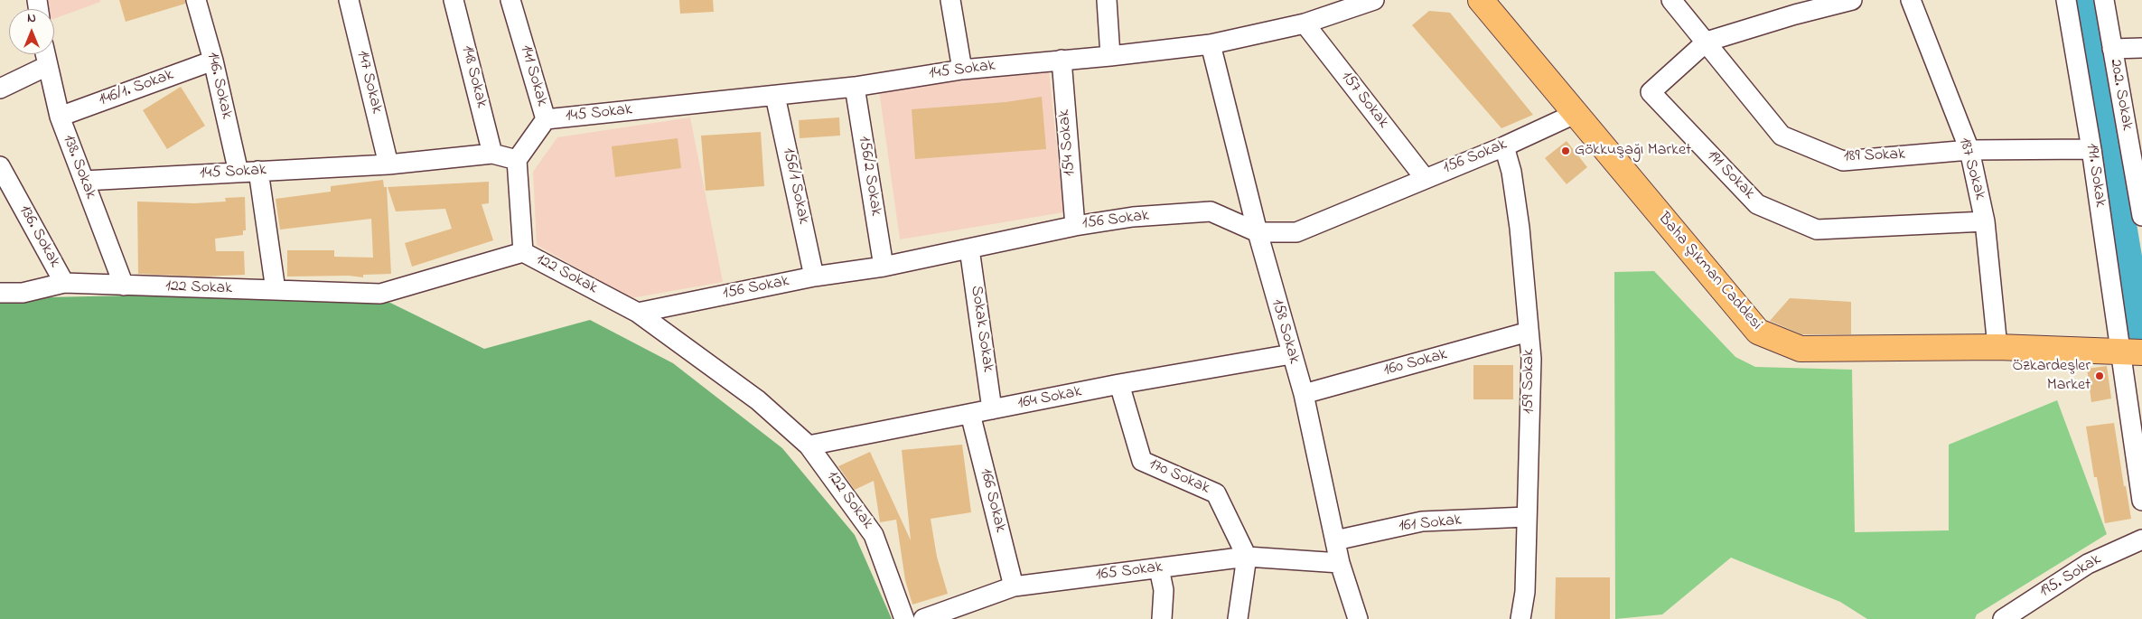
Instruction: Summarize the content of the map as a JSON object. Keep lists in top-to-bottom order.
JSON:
{
  "streets": {
    "main road": ["Baha Şıkman Caddesi"],
    "street": [
      "145 Sokak",
      "141 Sokak",
      "148 Sokak",
      "147 Sokak",
      "146. Sokak",
      "146/1. Sokak",
      "202. Sokak",
      "157 Sokak",
      "154 Sokak",
      "189 Sokak",
      "156 Sokak",
      "138. Sokak",
      "187 Sokak",
      "191 Sokak",
      "191. Sokak",
      "156/2 Sokak",
      "156/1 Sokak",
      "136. Sokak",
      "122 Sokak",
      "Sokak Sokak",
      "158 Sokak",
      "160 Sokak",
      "159 Sokak",
      "164 Sokak",
      "170 Sokak",
      "166 Sokak",
      "161 Sokak",
      "165 Sokak",
      "195. Sokak"
    ]
  },
  "crossings": [
    ["145 Sokak", "141 Sokak"],
    ["145 Sokak", "148 Sokak"],
    ["145 Sokak", "147 Sokak"],
    ["145 Sokak", "146. Sokak"],
    ["145 Sokak", "157 Sokak"],
    ["145 Sokak", "154 Sokak"],
    ["145 Sokak", "138. Sokak"],
    ["145 Sokak", "156/2 Sokak"],
    ["145 Sokak", "156/1 Sokak"],
    ["145 Sokak", "158 Sokak"],
    ["146. Sokak", "146/1. Sokak"],
    ["146/1. Sokak", "138. Sokak"],
    ["157 Sokak", "156 Sokak"],
    ["154 Sokak", "156 Sokak"],
    ["189 Sokak", "187 Sokak"],
    ["189 Sokak", "191 Sokak"],
    ["189 Sokak", "191. Sokak"],
    ["156 Sokak", "156/2 Sokak"],
    ["156 Sokak", "156/1 Sokak"],
    ["156 Sokak", "Baha Şıkman Caddesi"],
    ["156 Sokak", "122 Sokak"],
    ["156 Sokak", "Sokak Sokak"],
    ["156 Sokak", "158 Sokak"],
    ["156 Sokak", "159 Sokak"],
    ["138. Sokak", "122 Sokak"],
    ["187 Sokak", "191 Sokak"],
    ["187 Sokak", "Baha Şıkman Caddesi"],
    ["191. Sokak", "Baha Şıkman Caddesi"],
    ["136. Sokak", "122 Sokak"],
    ["122 Sokak", "164 Sokak"],
    ["Sokak Sokak", "164 Sokak"],
    ["158 Sokak", "160 Sokak"],
    ["158 Sokak", "164 Sokak"],
    ["158 Sokak", "161 Sokak"],
    ["158 Sokak", "165 Sokak"],
    ["160 Sokak", "159 Sokak"],
    ["159 Sokak", "161 Sokak"],
    ["164 Sokak", "170 Sokak"],
    ["164 Sokak", "166 Sokak"],
    ["170 Sokak", "165 Sokak"],
    ["166 Sokak", "165 Sokak"]
  ],
  "places": ["Gökkuşağı Market", "Özkardeşler Market"],
  "north": "top"
}
